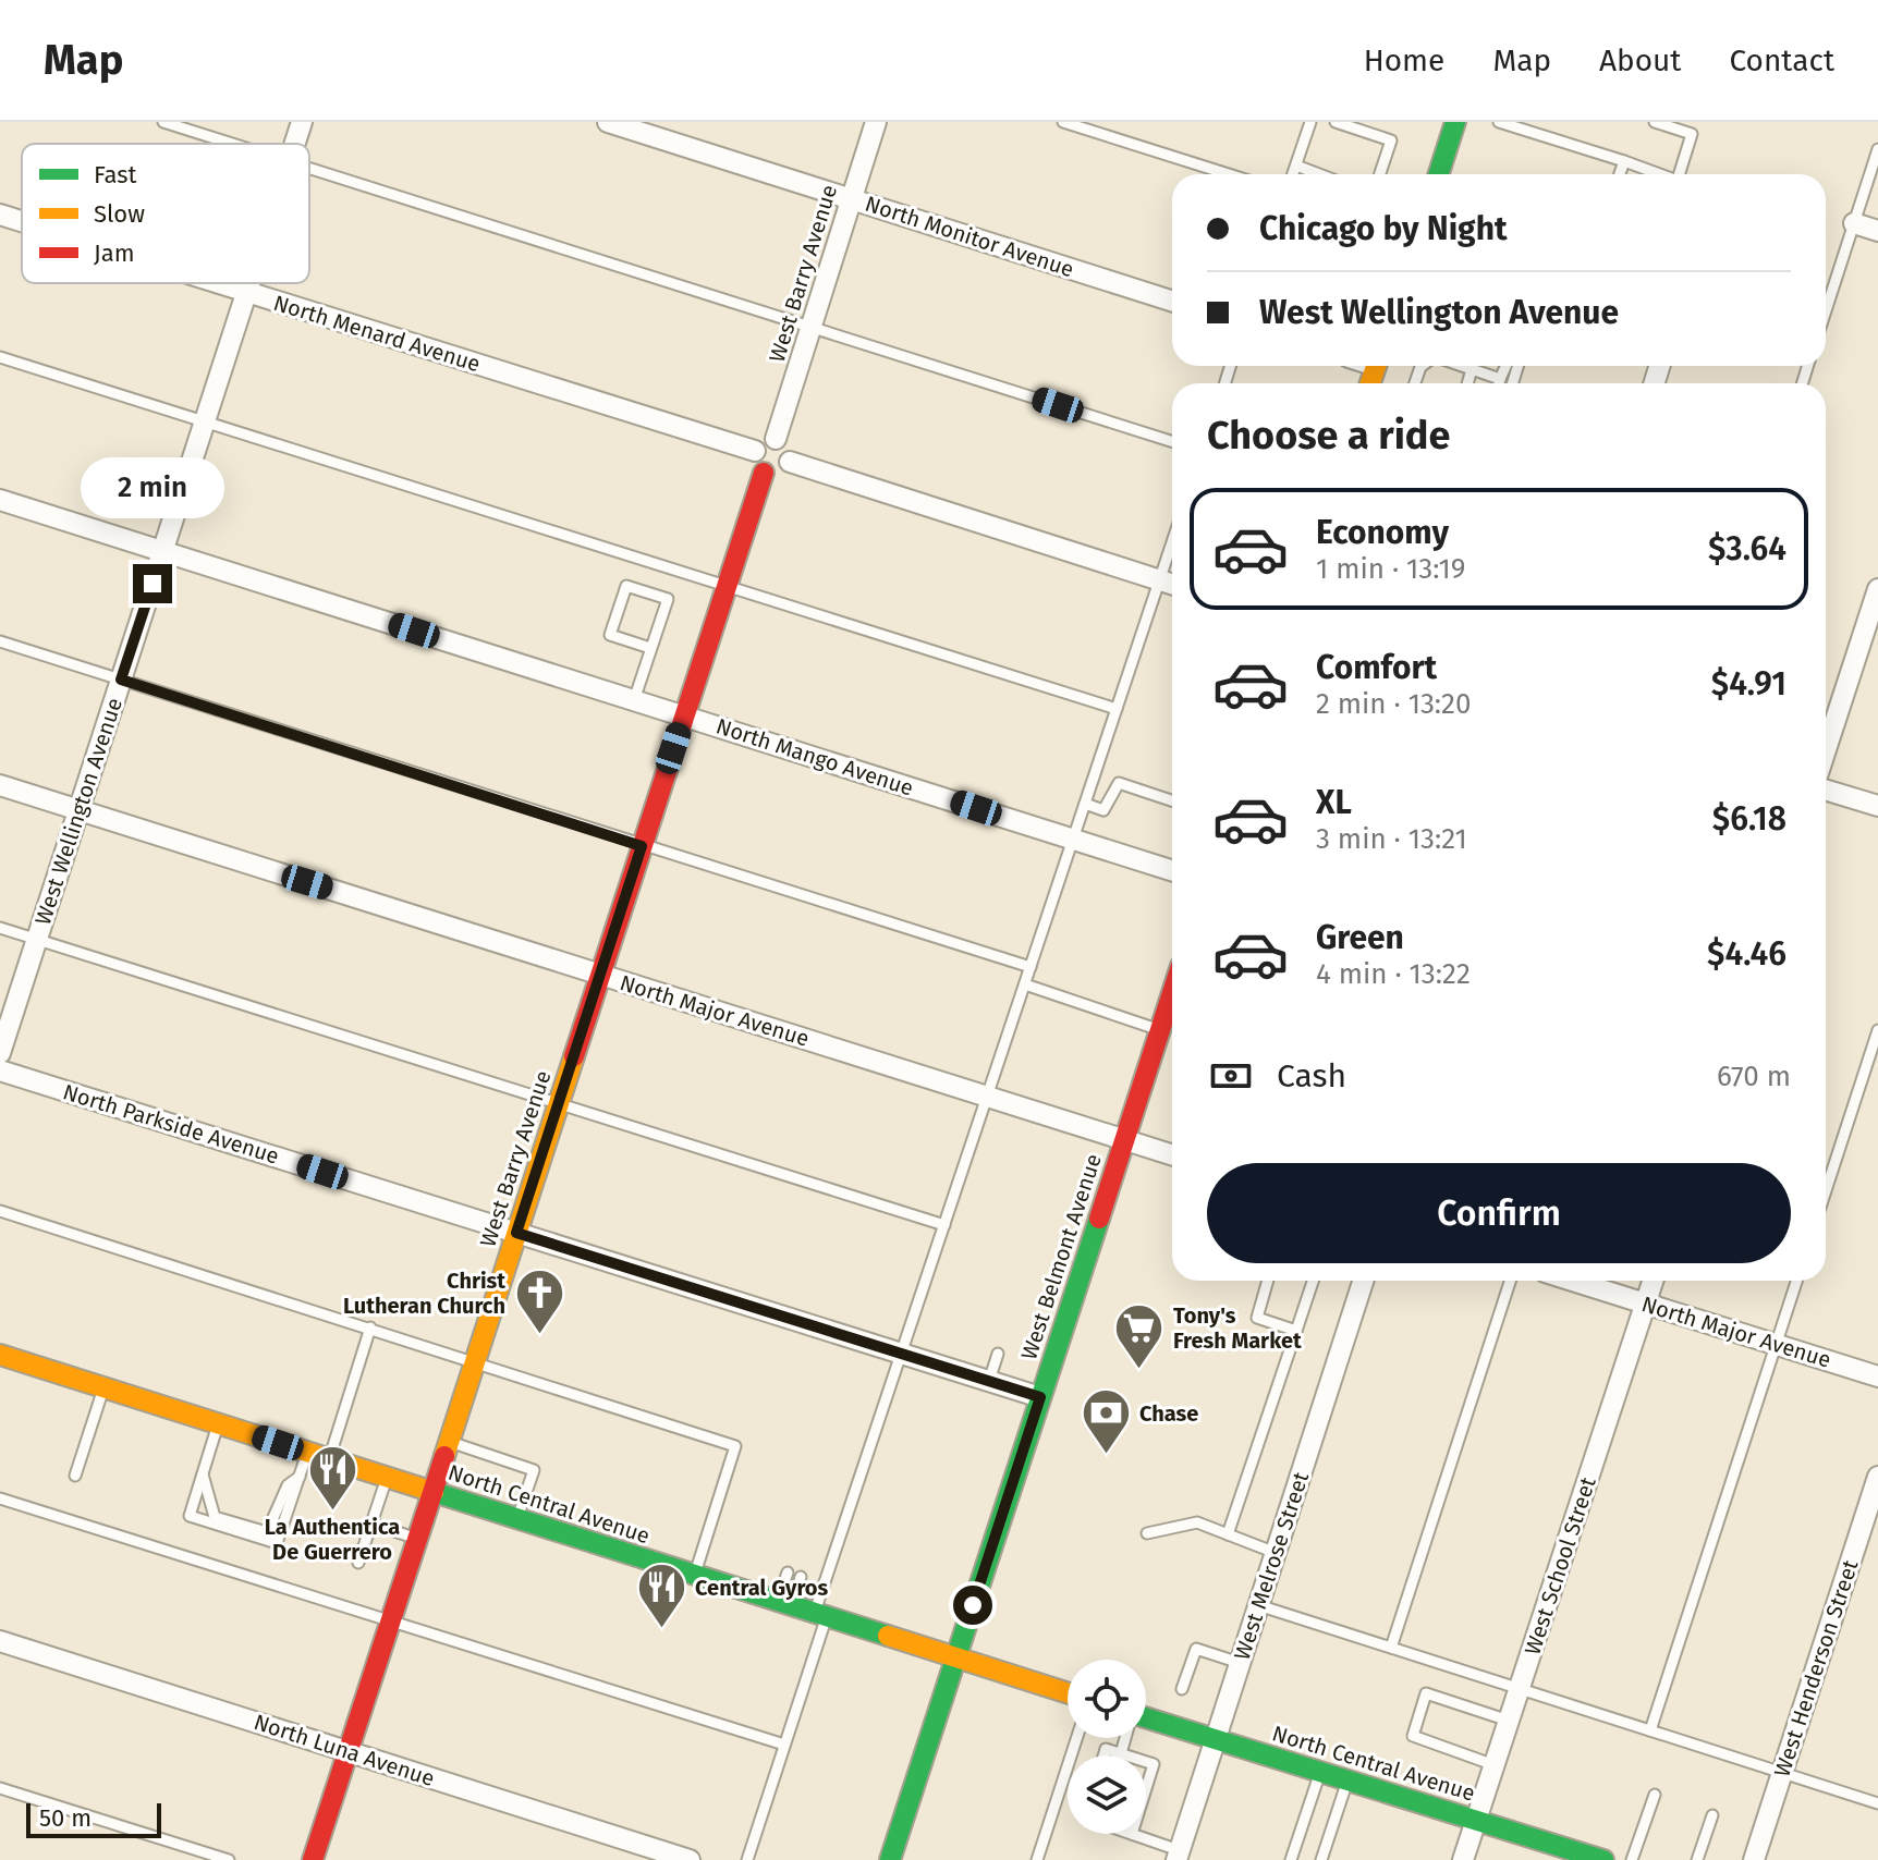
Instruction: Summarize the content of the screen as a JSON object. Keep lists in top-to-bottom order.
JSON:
{
  "streets": {
    "main road": ["West Barry Avenue", "West Belmont Avenue", "North Central Avenue"],
    "street": [
      "North Monitor Avenue",
      "North Menard Avenue",
      "North Mango Avenue",
      "West Wellington Avenue",
      "North Major Avenue",
      "North Parkside Avenue",
      "West Melrose Street",
      "West School Street",
      "West Henderson Street",
      "North Luna Avenue"
    ]
  },
  "crossings": [
    ["North Monitor Avenue", "West Barry Avenue"],
    ["West Barry Avenue", "North Menard Avenue"],
    ["West Barry Avenue", "North Mango Avenue"],
    ["West Barry Avenue", "North Major Avenue"],
    ["West Barry Avenue", "North Parkside Avenue"],
    ["West Barry Avenue", "North Central Avenue"],
    ["West Barry Avenue", "North Luna Avenue"],
    ["North Menard Avenue", "West Wellington Avenue"],
    ["North Mango Avenue", "West Wellington Avenue"],
    ["West Wellington Avenue", "North Major Avenue"],
    ["North Major Avenue", "West Belmont Avenue"],
    ["North Major Avenue", "West School Street"],
    ["North Parkside Avenue", "West Belmont Avenue"],
    ["West Belmont Avenue", "North Central Avenue"],
    ["North Central Avenue", "West Melrose Street"],
    ["North Central Avenue", "West School Street"]
  ],
  "places": {
    "church": ["Christ Lutheran Church"],
    "supermarket": ["Tony's Fresh Market"],
    "bank": ["Chase"],
    "restaurant": ["La Authentica De Guerrero", "Central Gyros"]
  },
  "legend": ["Fast", "Slow", "Jam"],
  "scale_bar": "50 m",
  "page": {
    "header": "Map",
    "nav": [
      "Home",
      "Map",
      "About",
      "Contact"
    ],
    "banner": ["Chicago by Night", "West Wellington Avenue"],
    "heading": "Choose a ride",
    "bubble": "2 min",
    "list": [
      {
        "name": "Economy",
        "note": "1 min · 13:19",
        "value": "$3.64"
      },
      {
        "name": "Comfort",
        "note": "2 min · 13:20",
        "value": "$4.91"
      },
      {
        "name": "XL",
        "note": "3 min · 13:21",
        "value": "$6.18"
      },
      {
        "name": "Green",
        "note": "4 min · 13:22",
        "value": "$4.46"
      }
    ],
    "pay": ["Cash", "670 m"],
    "buttons": "Confirm",
    "scale": "50 m"
  }
}
